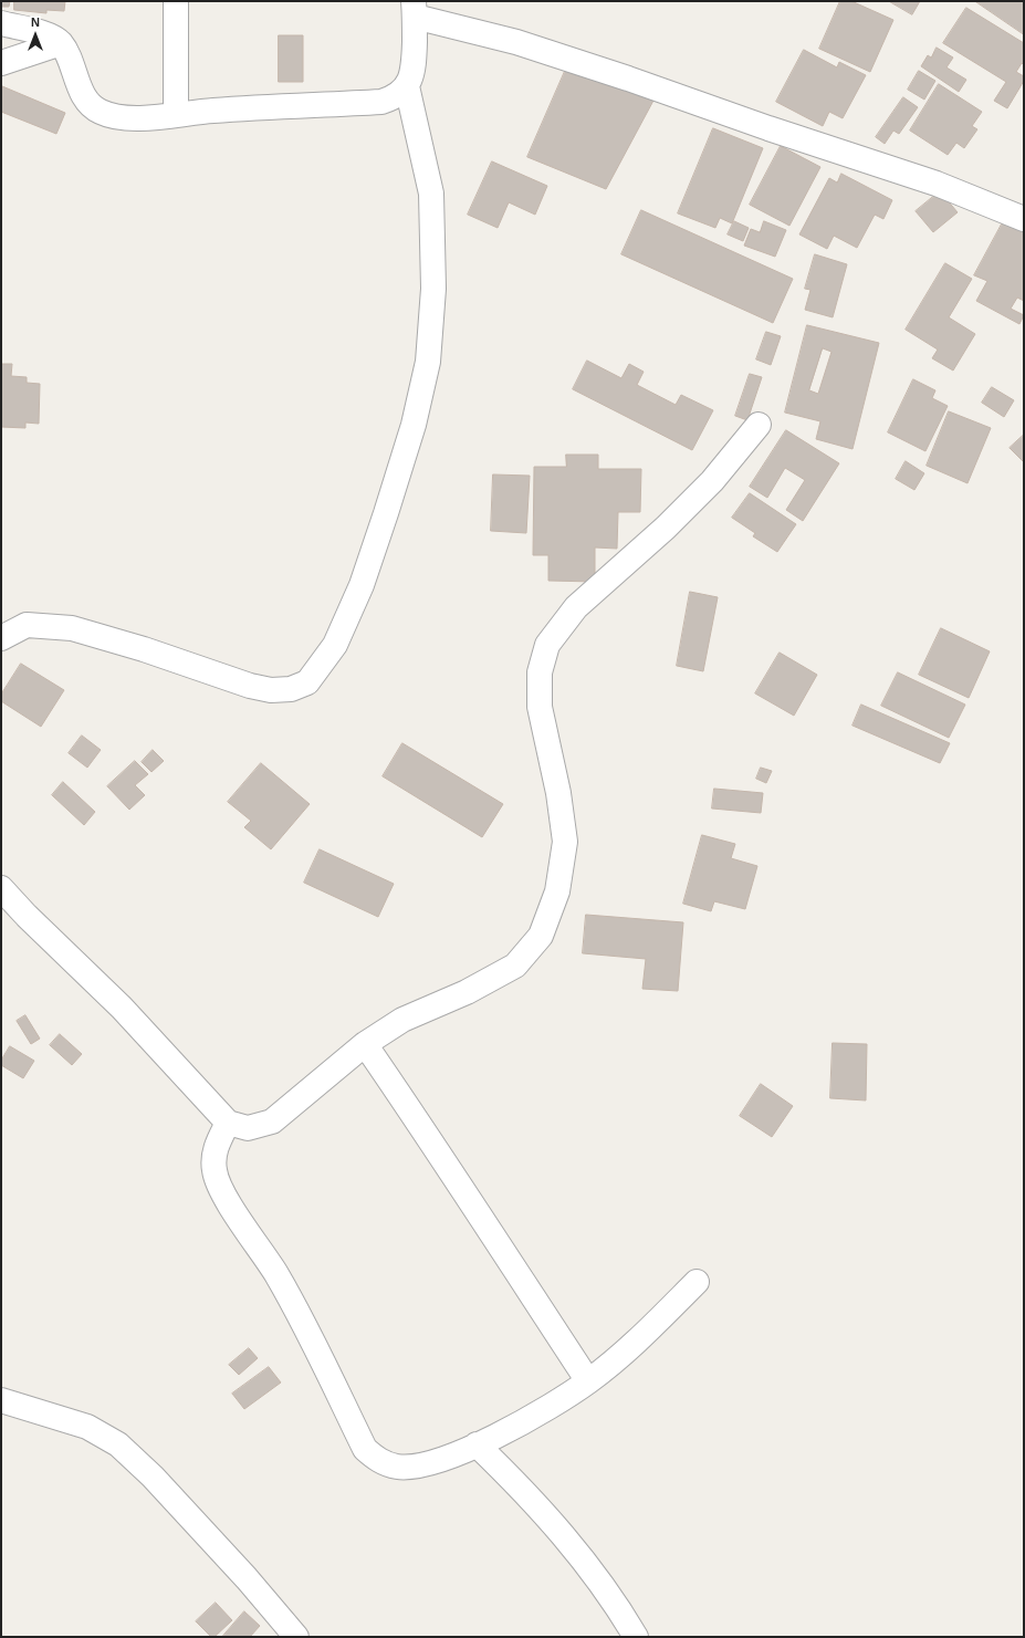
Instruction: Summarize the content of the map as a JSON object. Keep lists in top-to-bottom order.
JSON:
{
  "north": "top"
}
